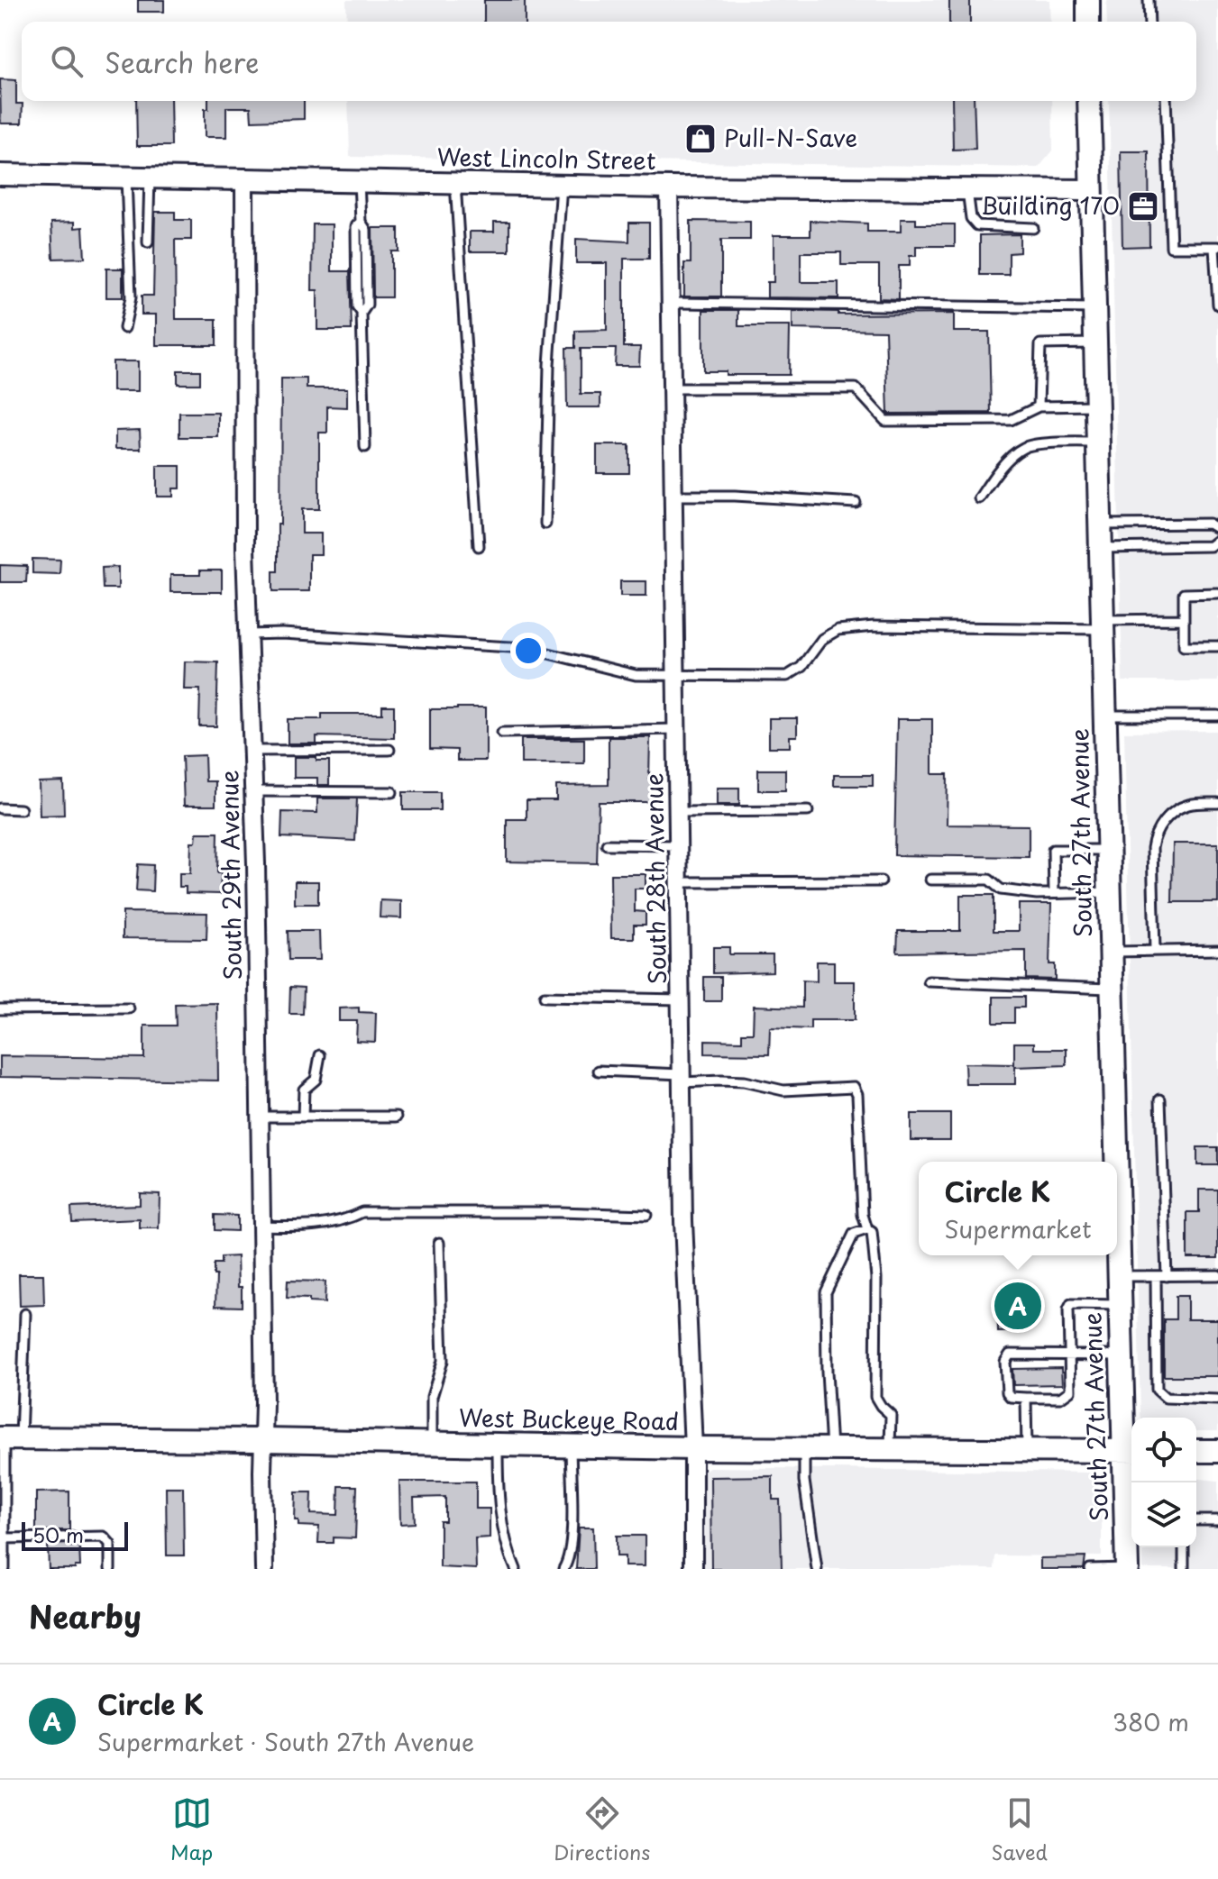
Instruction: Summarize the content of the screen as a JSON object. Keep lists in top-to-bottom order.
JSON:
{
  "streets": {
    "main road": ["South 27th Avenue", "West Buckeye Road"],
    "street": ["West Lincoln Street", "South 29th Avenue", "South 28th Avenue"]
  },
  "crossings": [
    ["West Lincoln Street", "South 27th Avenue"],
    ["West Lincoln Street", "South 29th Avenue"],
    ["West Lincoln Street", "South 28th Avenue"],
    ["South 27th Avenue", "West Buckeye Road"],
    ["South 29th Avenue", "West Buckeye Road"],
    ["South 28th Avenue", "West Buckeye Road"]
  ],
  "places": {
    "shop": ["Pull-N-Save"],
    "office": ["Building 170"]
  },
  "scale_bar": "50 m",
  "page": {
    "search": "Search here",
    "popup": ["Circle K", "Supermarket"],
    "pins": "A",
    "scale": "50 m",
    "heading": "Nearby",
    "list": [
      {
        "mark": "A",
        "name": "Circle K",
        "note": "Supermarket · South 27th Avenue",
        "value": "380 m"
      }
    ],
    "nav": ["Map", "Directions", "Saved"]
  }
}
